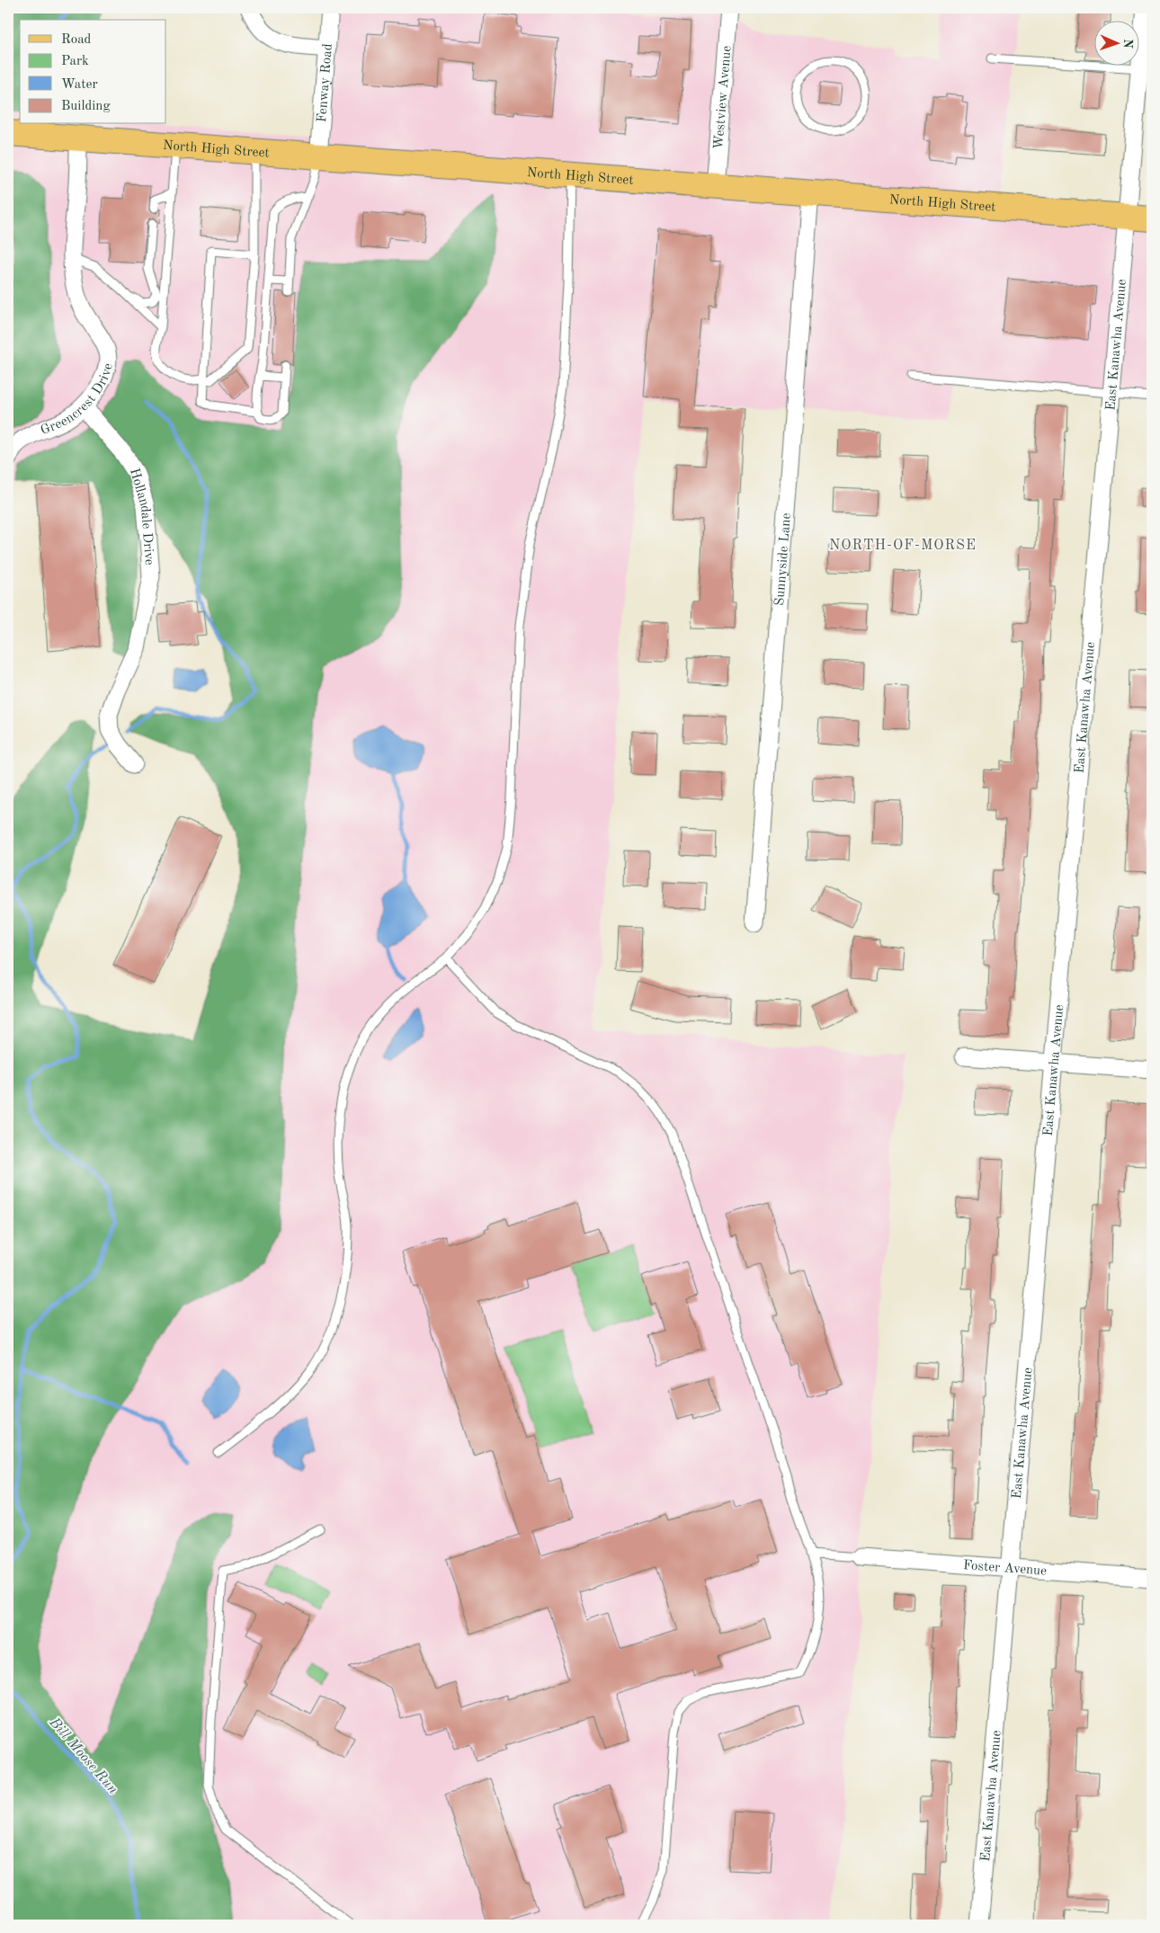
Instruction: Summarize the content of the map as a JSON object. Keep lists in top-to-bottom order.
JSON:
{
  "streets": {
    "main road": ["North High Street"],
    "street": [
      "Fenway Road",
      "Westview Avenue",
      "East Kanawha Avenue",
      "Greencrest Drive",
      "Hollandale Drive",
      "Sunnyside Lane",
      "Foster Avenue"
    ]
  },
  "crossings": [
    ["Fenway Road", "North High Street"],
    ["Westview Avenue", "North High Street"],
    ["North High Street", "East Kanawha Avenue"],
    ["North High Street", "Greencrest Drive"],
    ["North High Street", "Sunnyside Lane"],
    ["East Kanawha Avenue", "Foster Avenue"],
    ["Greencrest Drive", "Hollandale Drive"]
  ],
  "districts": ["NORTH-OF-MORSE"],
  "water": ["Bill Moose Run"],
  "legend": [
    "Road",
    "Park",
    "Water",
    "Building"
  ],
  "north": "right"
}
